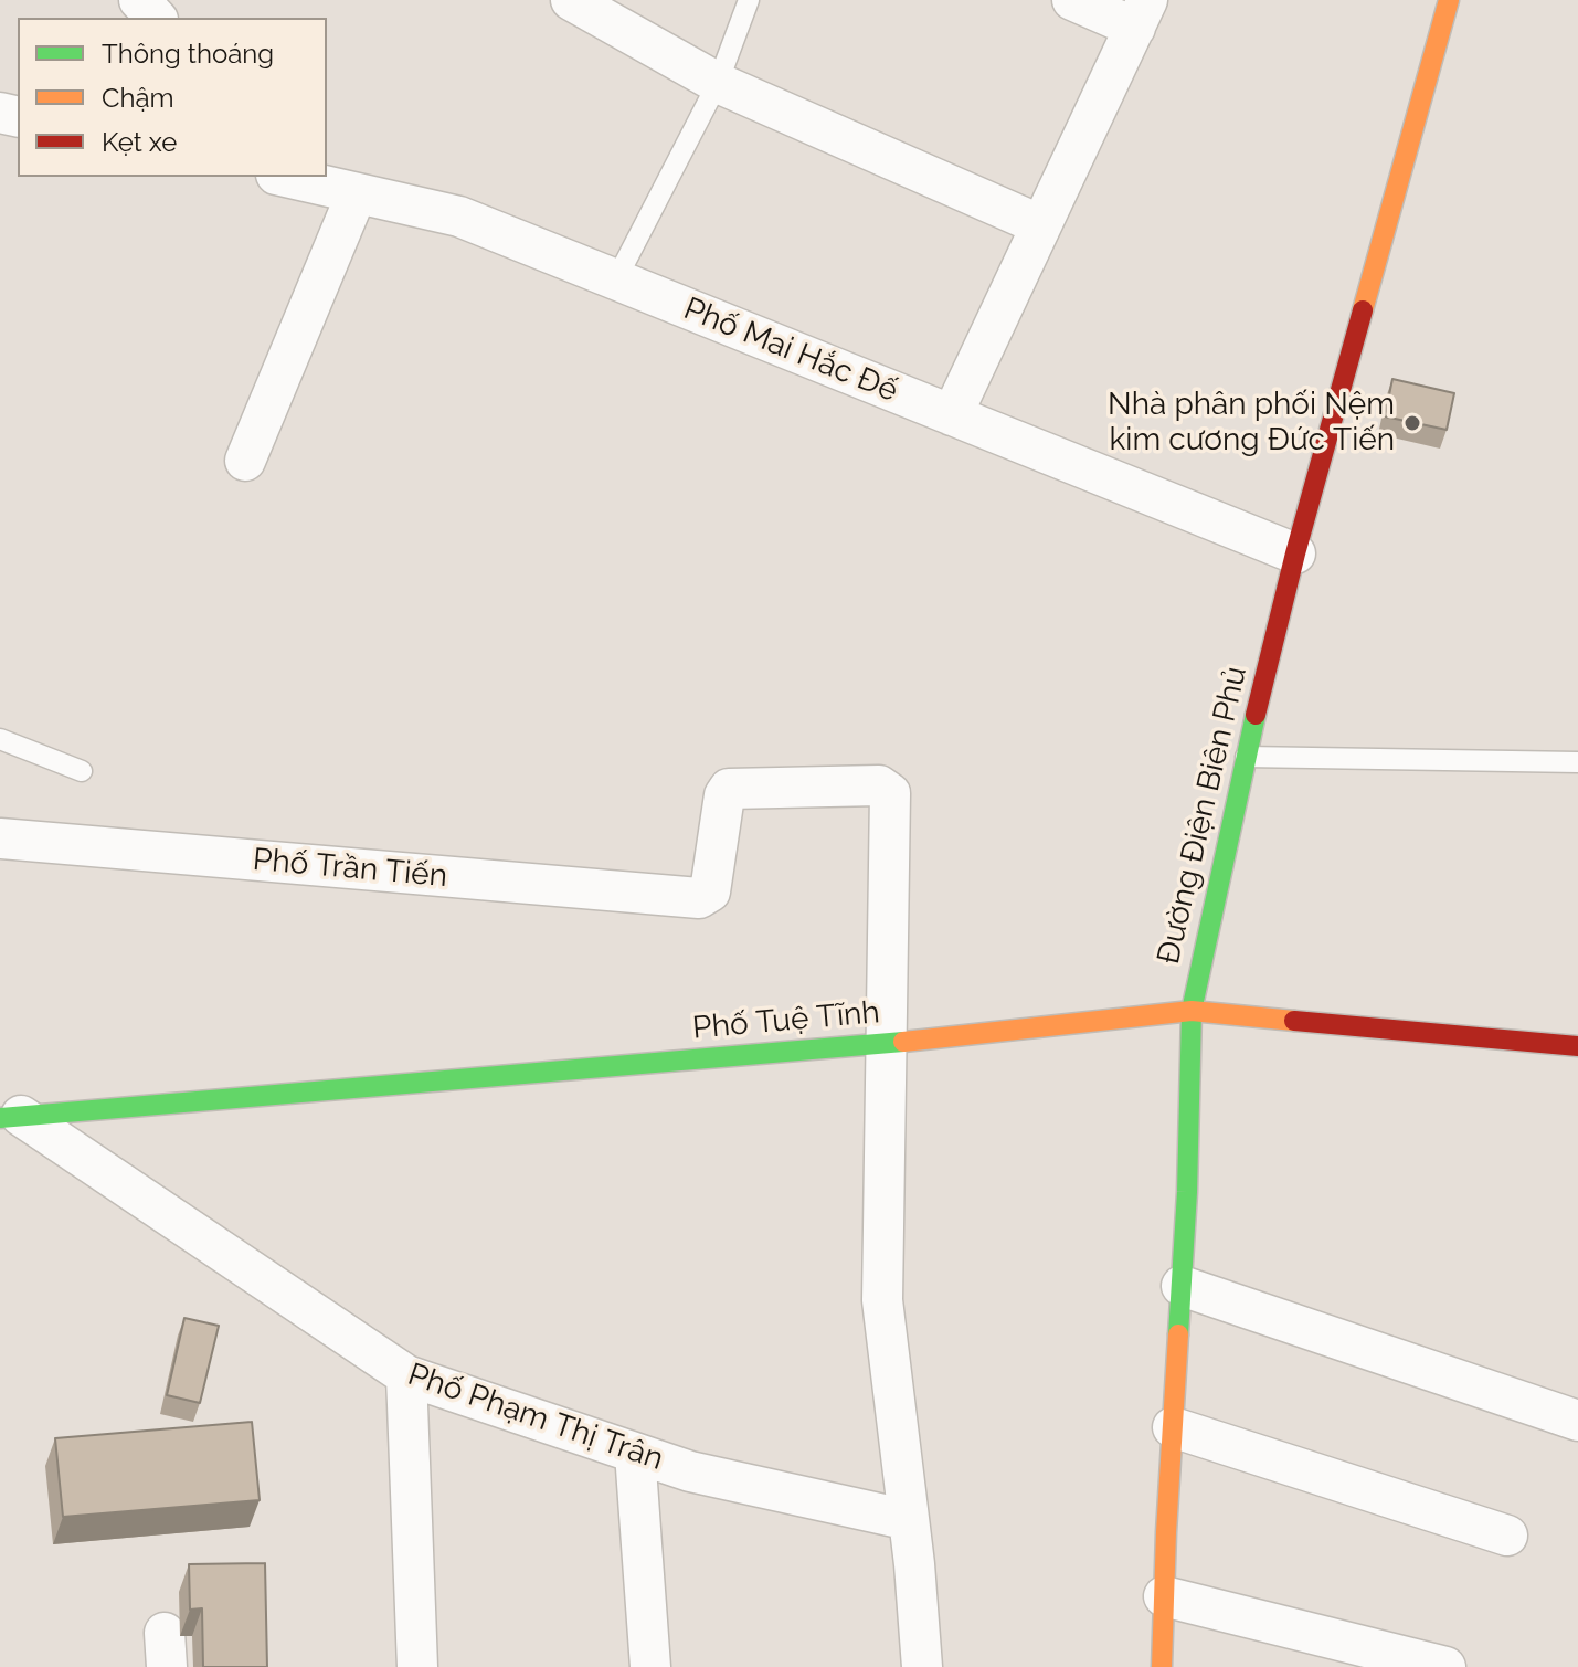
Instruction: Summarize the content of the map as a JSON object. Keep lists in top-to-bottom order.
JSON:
{
  "streets": {
    "main road": ["Đường Điện Biên Phủ", "Phố Tuệ Tĩnh"],
    "street": ["Phố Mai Hắc Đế", "Phố Trần Tiến", "Phố Phạm Thị Trân"]
  },
  "crossings": [
    ["Phố Mai Hắc Đế", "Đường Điện Biên Phủ"],
    ["Đường Điện Biên Phủ", "Phố Tuệ Tĩnh"],
    ["Phố Trần Tiến", "Phố Tuệ Tĩnh"],
    ["Phố Tuệ Tĩnh", "Phố Phạm Thị Trân"]
  ],
  "places": ["Nhà phân phối Nệm kim cương Đức Tiến"],
  "legend": ["Thông thoáng", "Chậm", "Kẹt xe"]
}
